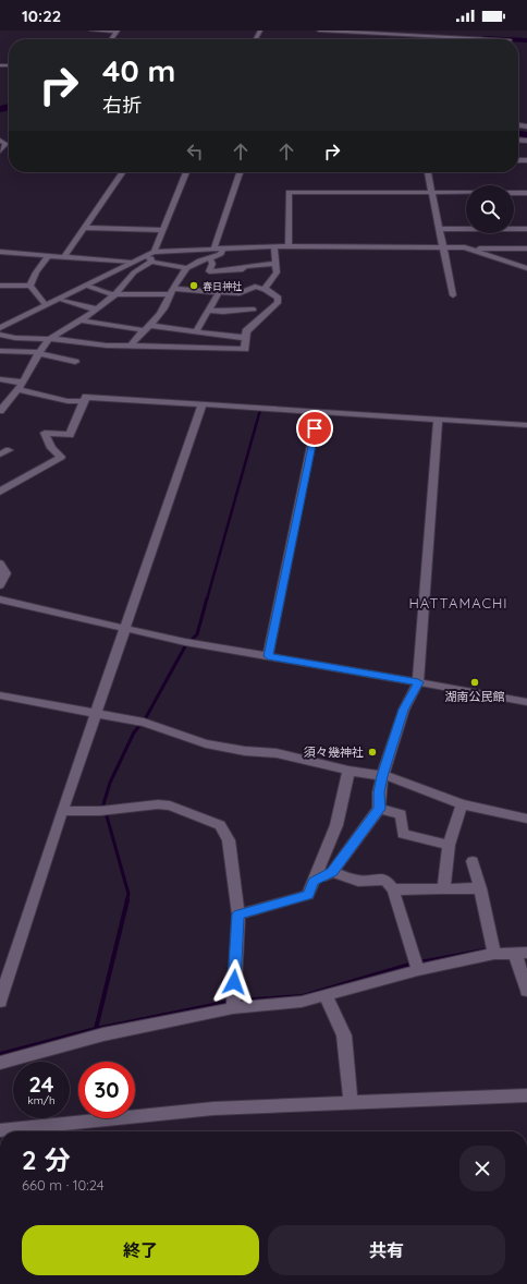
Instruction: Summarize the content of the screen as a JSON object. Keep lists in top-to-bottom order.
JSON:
{
  "districts": ["HATTAMACHI"],
  "places": ["春日神社", "湖南公民館", "須々幾神社"],
  "page": {
    "status": "10:22",
    "turn": ["40 m", "右折"],
    "speed": "24 km/h",
    "limit": "30",
    "heading": ["2 分", "660 m · 10:24"],
    "buttons": ["終了", "共有"]
  }
}
